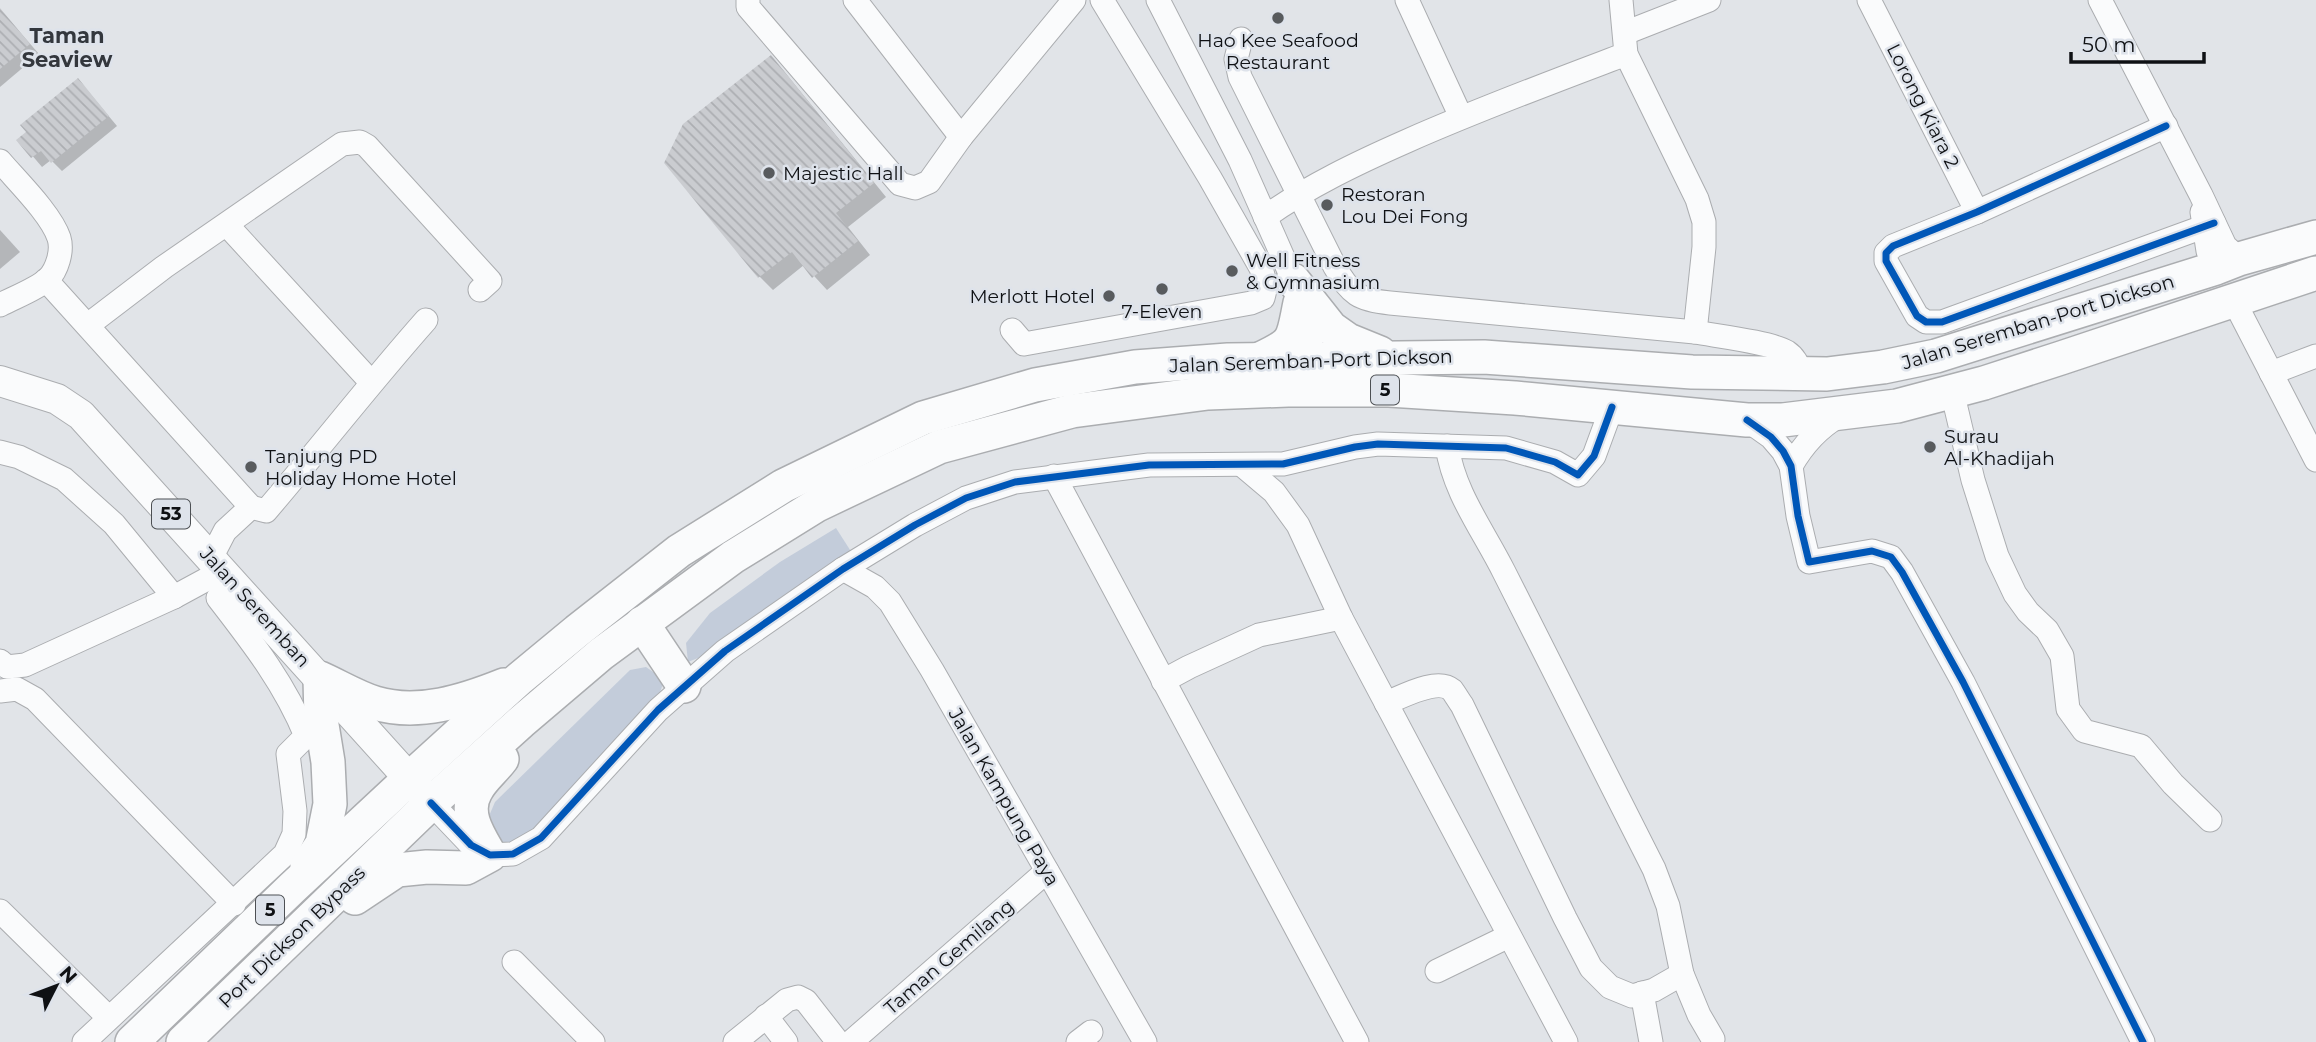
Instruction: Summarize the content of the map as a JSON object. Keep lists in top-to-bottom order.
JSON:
{
  "streets": {
    "highway": ["Jalan Seremban-Port Dickson", "5", "Port Dickson Bypass"],
    "main road": ["53", "Jalan Seremban"],
    "street": ["Lorong Kiara 2", "Jalan Kampung Paya", "Taman Gemilang"]
  },
  "crossings": [
    ["Jalan Seremban-Port Dickson", "Jalan Seremban"],
    ["Jalan Seremban-Port Dickson", "Port Dickson Bypass"],
    ["Jalan Seremban", "Port Dickson Bypass"],
    ["Jalan Kampung Paya", "Taman Gemilang"]
  ],
  "districts": ["Taman Seaview"],
  "places": [
    "Hao Kee Seafood Restaurant",
    "Majestic Hall",
    "Restoran Lou Dei Fong",
    "Well Fitness & Gymnasium",
    "7-Eleven",
    "Merlott Hotel",
    "Surau Al-Khadijah",
    "Tanjung PD Holiday Home Hotel"
  ],
  "scale_bar": "50 m",
  "north": "top right"
}
